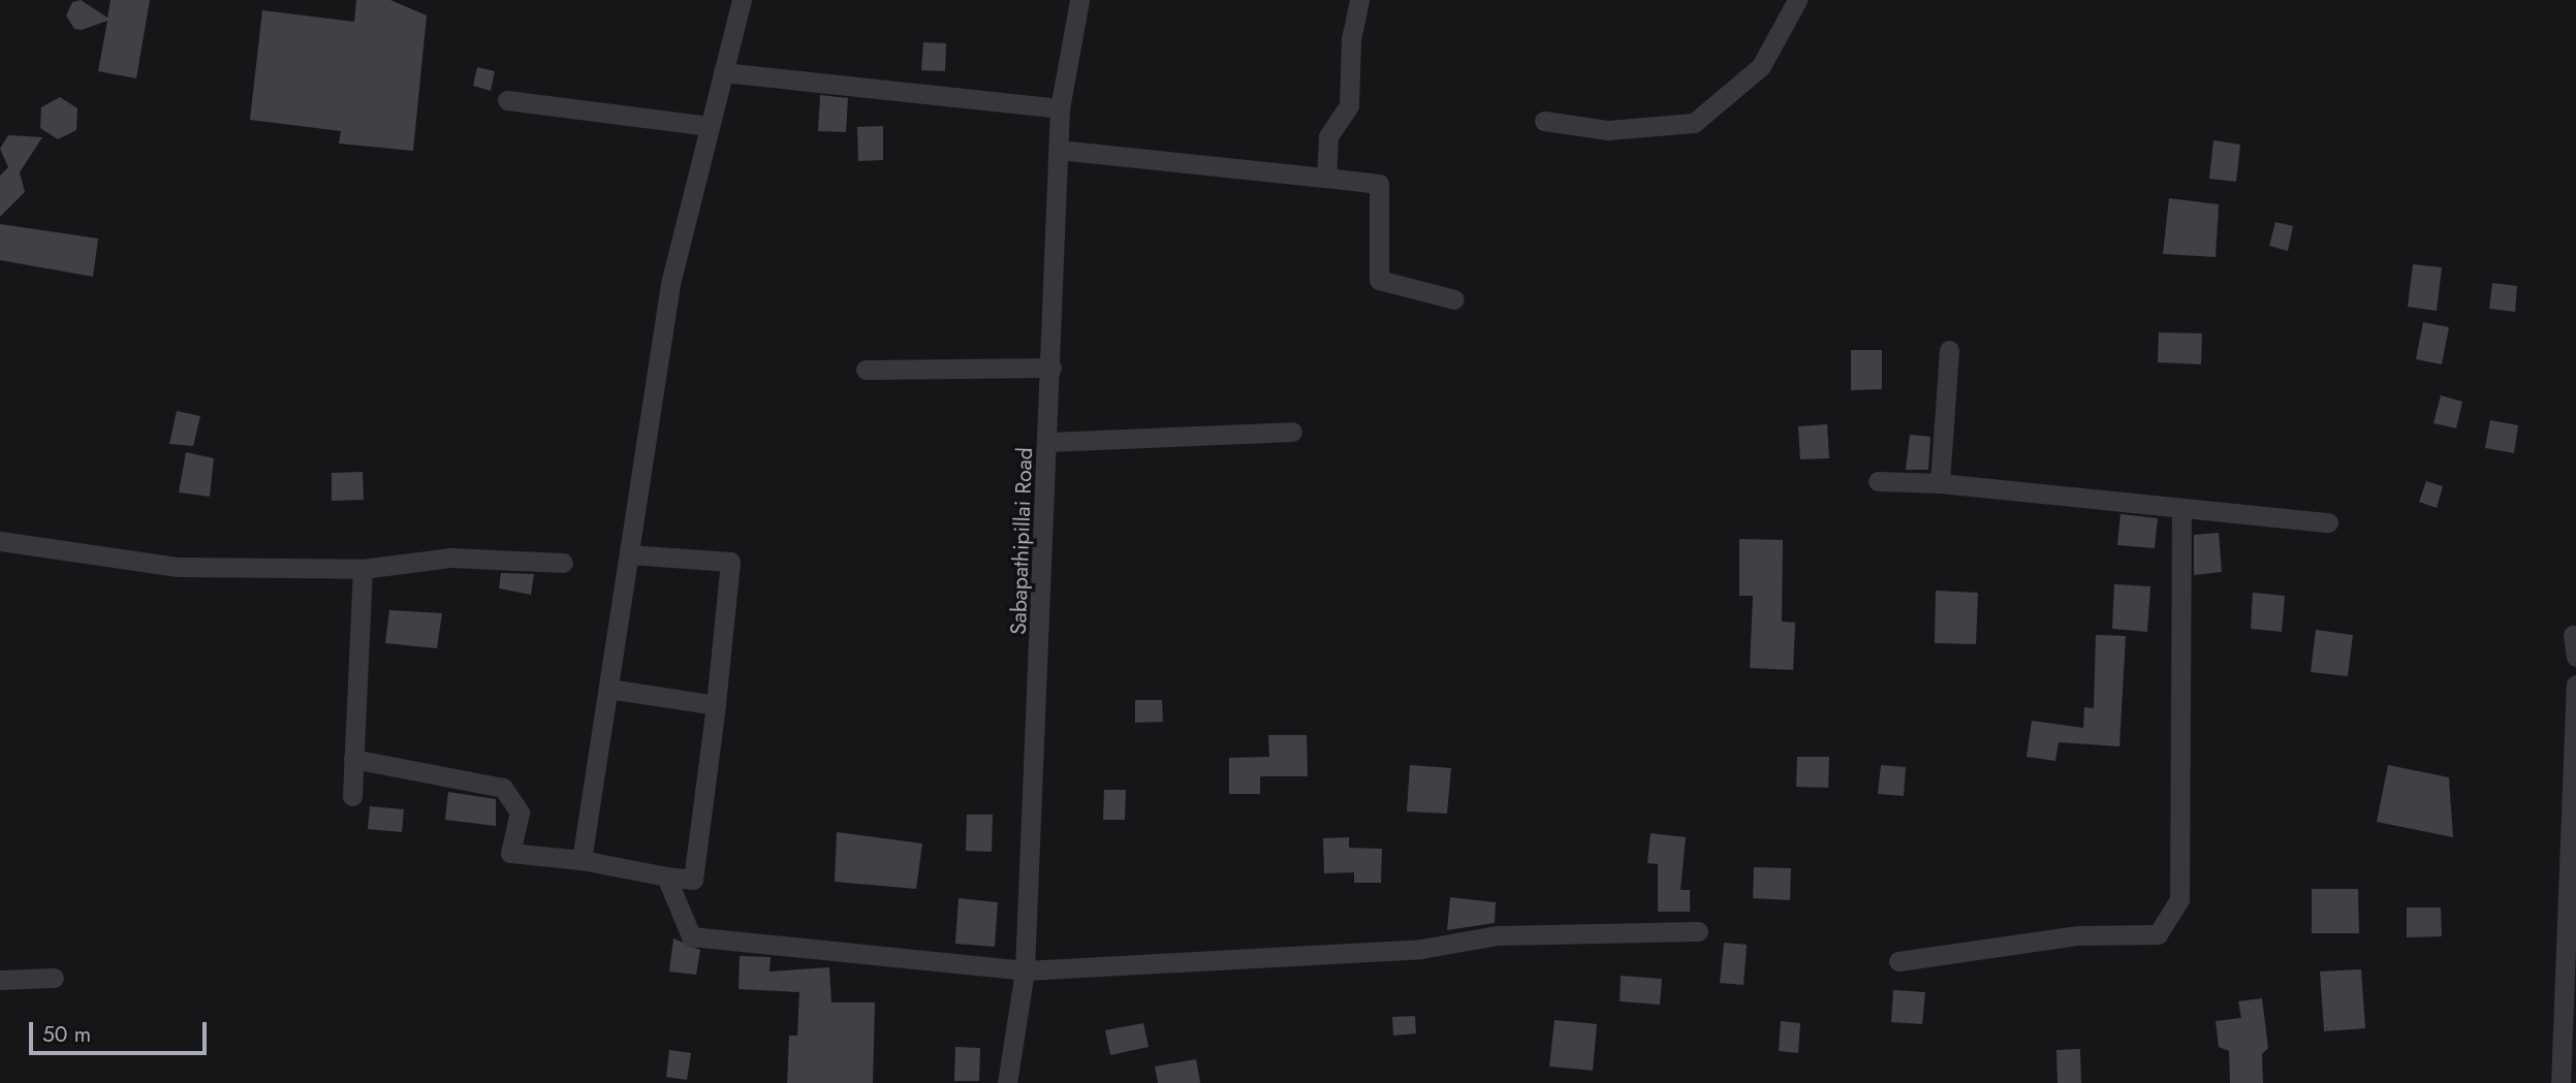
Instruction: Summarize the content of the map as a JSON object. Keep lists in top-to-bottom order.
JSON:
{
  "streets": {
    "street": ["Sabapathipillai Road"]
  },
  "scale_bar": "50 m"
}
